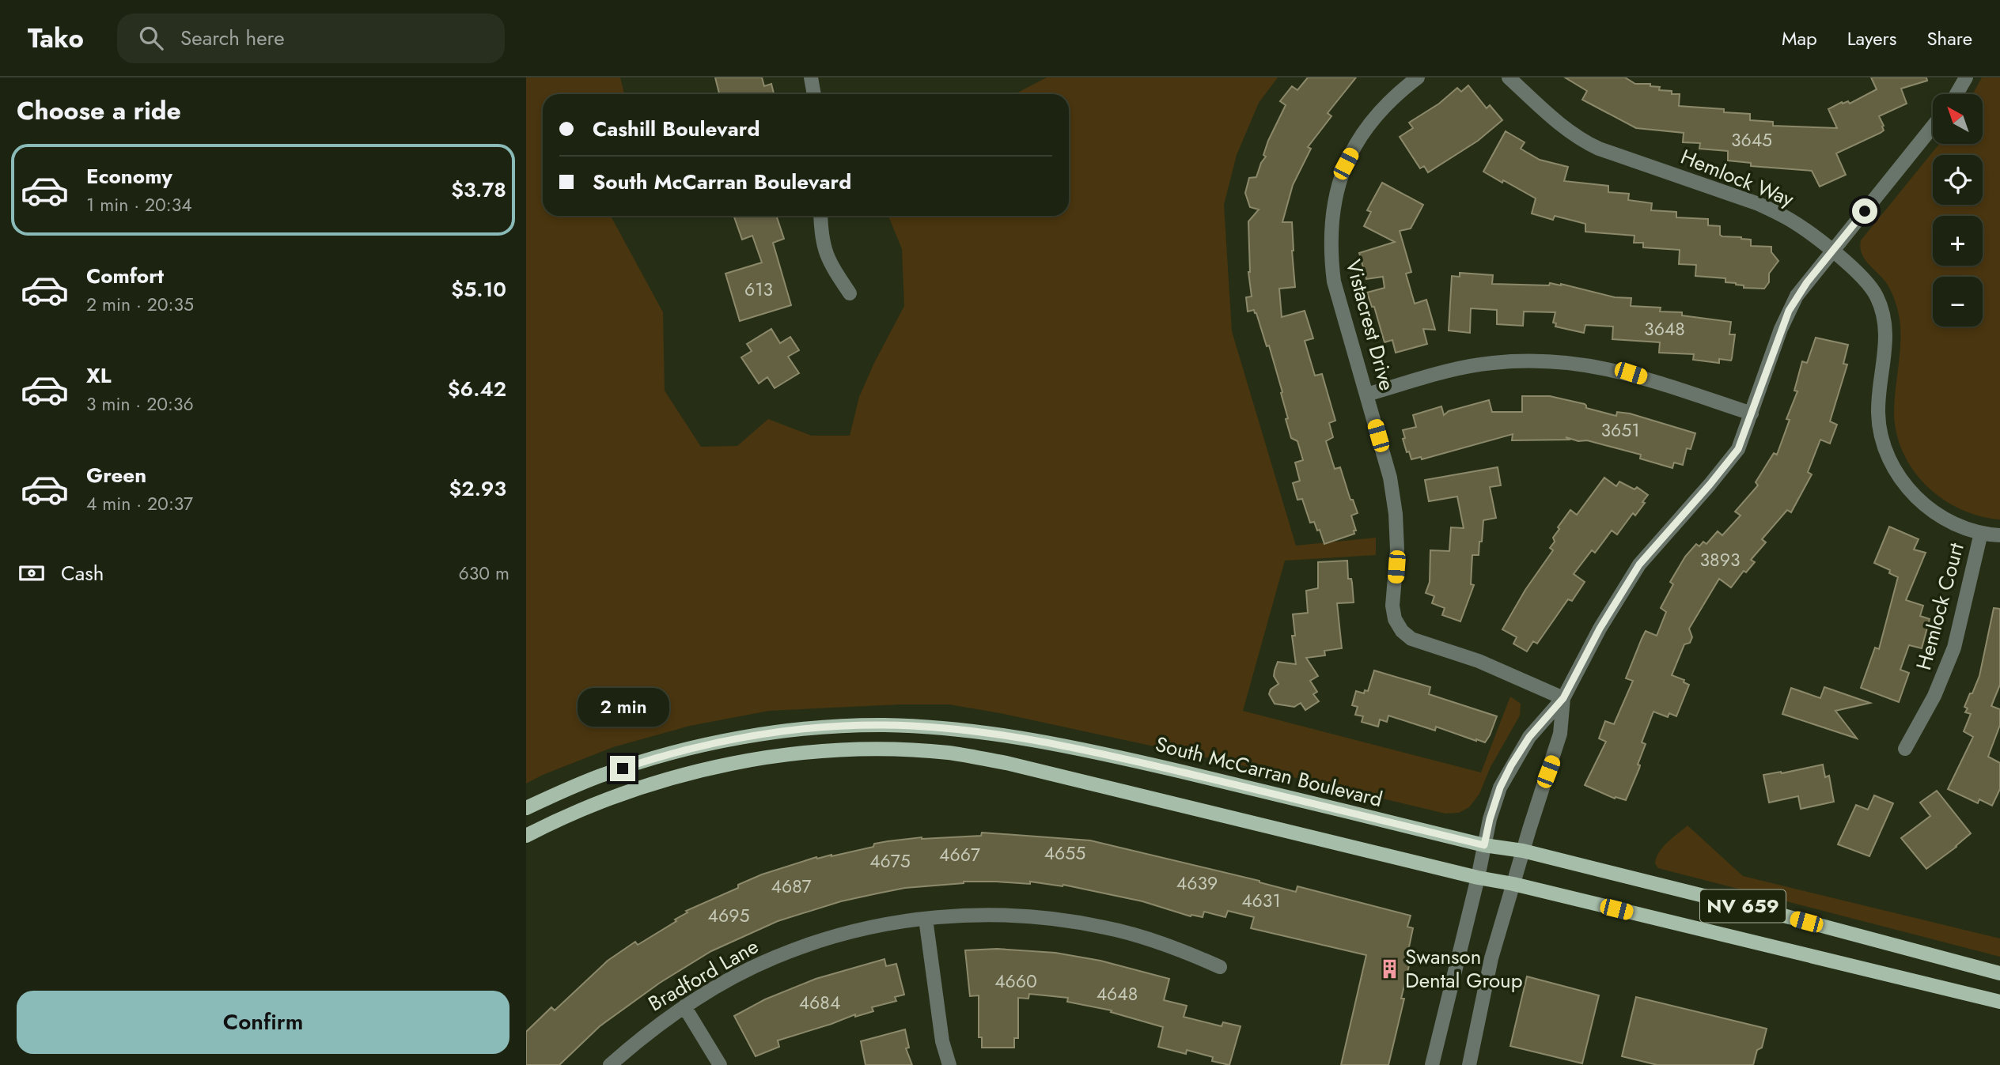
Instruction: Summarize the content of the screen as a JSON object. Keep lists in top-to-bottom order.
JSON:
{
  "streets": {
    "main road": ["South McCarran Boulevard", "NV 659"],
    "street": [
      "Hemlock Way",
      "Vistacrest Drive",
      "Hemlock Court",
      "Bradford Lane"
    ]
  },
  "crossings": [
    ["Hemlock Way", "Hemlock Court"]
  ],
  "places": {
    "building": ["Swanson Dental Group"]
  },
  "house_numbers": [
    "3645",
    "613",
    "3648",
    "3651",
    "3893",
    "4655",
    "4667",
    "4675",
    "4639",
    "4687",
    "4631",
    "4695",
    "4660",
    "4648",
    "4684"
  ],
  "north": "top left",
  "page": {
    "header": "Tako",
    "search": "Search here",
    "nav": ["Map", "Layers", "Share"],
    "heading": "Choose a ride",
    "map_buttons": ["+", "−"],
    "banner": ["Cashill Boulevard", "South McCarran Boulevard"],
    "list": [
      {
        "name": "Economy",
        "note": "1 min · 20:34",
        "value": "$3.78"
      },
      {
        "name": "Comfort",
        "note": "2 min · 20:35",
        "value": "$5.10"
      },
      {
        "name": "XL",
        "note": "3 min · 20:36",
        "value": "$6.42"
      },
      {
        "name": "Green",
        "note": "4 min · 20:37",
        "value": "$2.93"
      }
    ],
    "pay": ["Cash", "630 m"],
    "bubble": "2 min",
    "buttons": "Confirm"
  }
}
